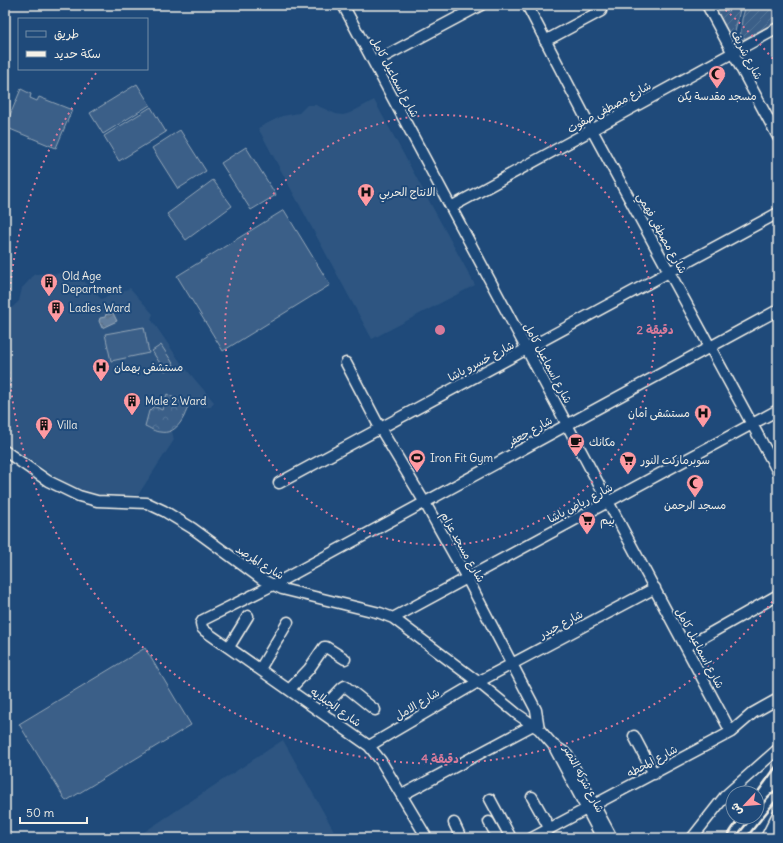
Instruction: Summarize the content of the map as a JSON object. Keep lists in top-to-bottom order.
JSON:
{
  "streets": {
    "street": [
      "شارع شريف",
      "شارع اسماعيل كامل",
      "شارع مصطفى صفوت",
      "شارع مصطفى فهمي",
      "شارع خسرو باشا",
      "شارع جعفر",
      "شارع رياض باشا",
      "شارع مسجد عزام",
      "شارع المرصد",
      "شارع حيدر",
      "شارع الامل",
      "شارع الجبلايه",
      "شارع المحطه",
      "شارع شركه النصر"
    ]
  },
  "crossings": [
    ["شارع شريف", "شارع مصطفى صفوت"],
    ["شارع اسماعيل كامل", "شارع مصطفى صفوت"],
    ["شارع اسماعيل كامل", "شارع خسرو باشا"],
    ["شارع اسماعيل كامل", "شارع جعفر"],
    ["شارع اسماعيل كامل", "شارع رياض باشا"],
    ["شارع اسماعيل كامل", "شارع حيدر"],
    ["شارع اسماعيل كامل", "شارع المحطه"],
    ["شارع مصطفى صفوت", "شارع مصطفى فهمي"],
    ["شارع مصطفى فهمي", "شارع خسرو باشا"],
    ["شارع مصطفى فهمي", "شارع جعفر"],
    ["شارع مصطفى فهمي", "شارع رياض باشا"],
    ["شارع خسرو باشا", "شارع مسجد عزام"],
    ["شارع جعفر", "شارع مسجد عزام"],
    ["شارع جعفر", "شارع المرصد"],
    ["شارع جعفر", "شارع الجبلايه"],
    ["شارع رياض باشا", "شارع مسجد عزام"],
    ["شارع رياض باشا", "شارع المرصد"],
    ["شارع مسجد عزام", "شارع المرصد"],
    ["شارع مسجد عزام", "شارع حيدر"],
    ["شارع مسجد عزام", "شارع شركه النصر"],
    ["شارع المرصد", "شارع حيدر"],
    ["شارع المرصد", "شارع الامل"],
    ["شارع المرصد", "شارع شركه النصر"],
    ["شارع حيدر", "شارع الامل"],
    ["شارع الامل", "شارع الجبلايه"],
    ["شارع المحطه", "شارع شركه النصر"]
  ],
  "places": {
    "mosque": ["مسجد مقدسة يكن", "مسجد الرحمن"],
    "hospital": ["الانتاج الحربي", "مستشفى بهمان", "مستشفى أمان"],
    "building": [
      "Old Age Department",
      "Ladies Ward",
      "Male 2 Ward",
      "Villa"
    ],
    "cafe": ["مكانك"],
    "sports": ["Iron Fit Gym"],
    "supermarket": ["سوبرماركت النور", "بيم"]
  },
  "legend": ["طريق", "سكة حديد"],
  "scale_bar": "50 m",
  "north": "bottom left",
  "rings": ["2 دقيقة", "4 دقيقة"]
}
